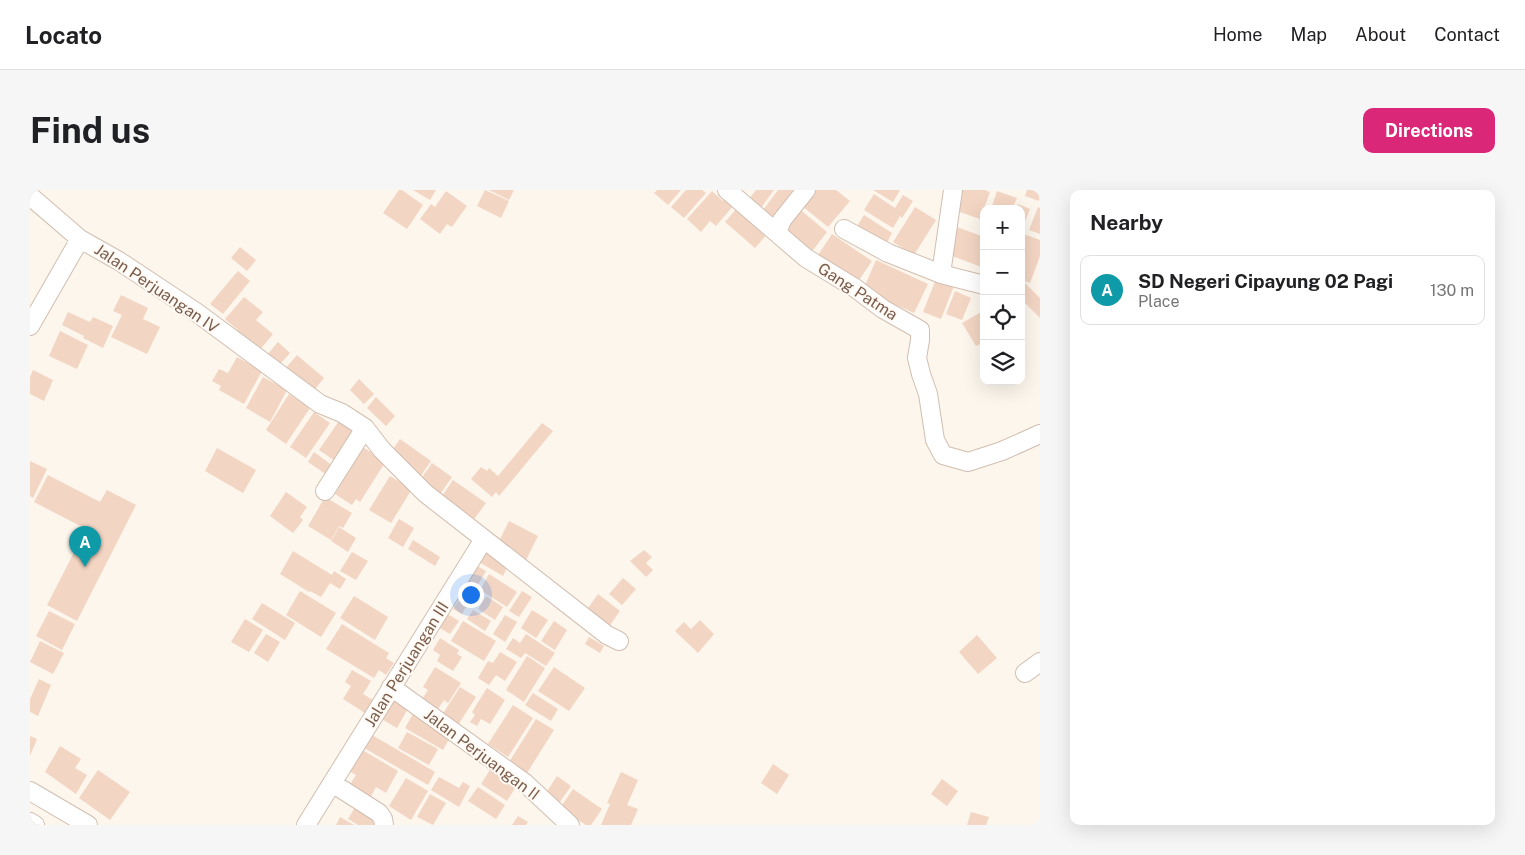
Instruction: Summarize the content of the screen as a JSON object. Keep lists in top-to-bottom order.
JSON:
{
  "streets": {
    "street": [
      "Jalan Perjuangan IV",
      "Gang Patma",
      "Jalan Perjuangan III",
      "Jalan Perjuangan II"
    ]
  },
  "crossings": [
    ["Jalan Perjuangan III", "Jalan Perjuangan II"]
  ],
  "page": {
    "header": "Locato",
    "nav": [
      "Home",
      "Map",
      "About",
      "Contact"
    ],
    "buttons": "Directions",
    "title": "Find us",
    "heading": "Nearby",
    "map_buttons": ["+", "−"],
    "list": [
      {
        "mark": "A",
        "name": "SD Negeri Cipayung 02 Pagi",
        "note": "Place",
        "value": "130 m"
      }
    ],
    "pins": "A"
  }
}
